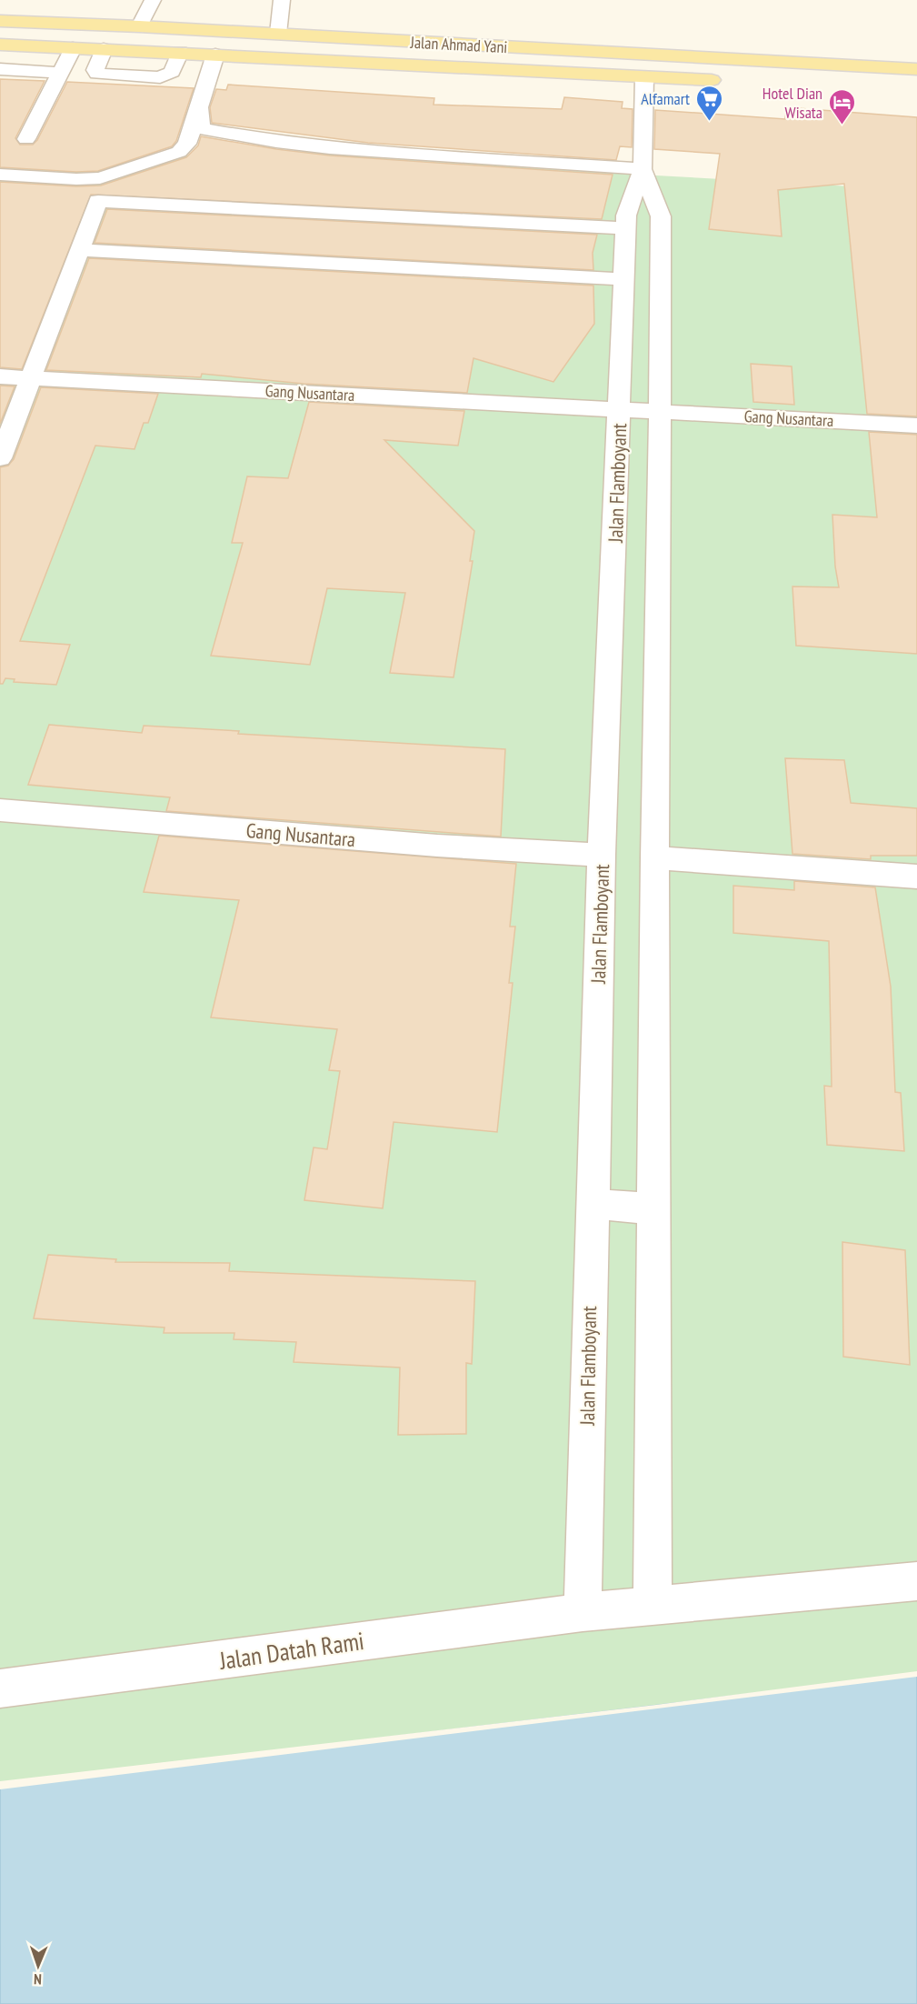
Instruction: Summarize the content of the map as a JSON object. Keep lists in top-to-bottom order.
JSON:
{
  "streets": {
    "main road": ["Jalan Ahmad Yani"],
    "street": ["Gang Nusantara", "Jalan Flamboyant", "Jalan Datah Rami"]
  },
  "crossings": [
    ["Jalan Ahmad Yani", "Jalan Flamboyant"],
    ["Gang Nusantara", "Jalan Flamboyant"],
    ["Jalan Flamboyant", "Jalan Datah Rami"]
  ],
  "places": {
    "supermarket": ["Alfamart"],
    "hotel": ["Hotel Dian Wisata"]
  },
  "north": "bottom"
}
